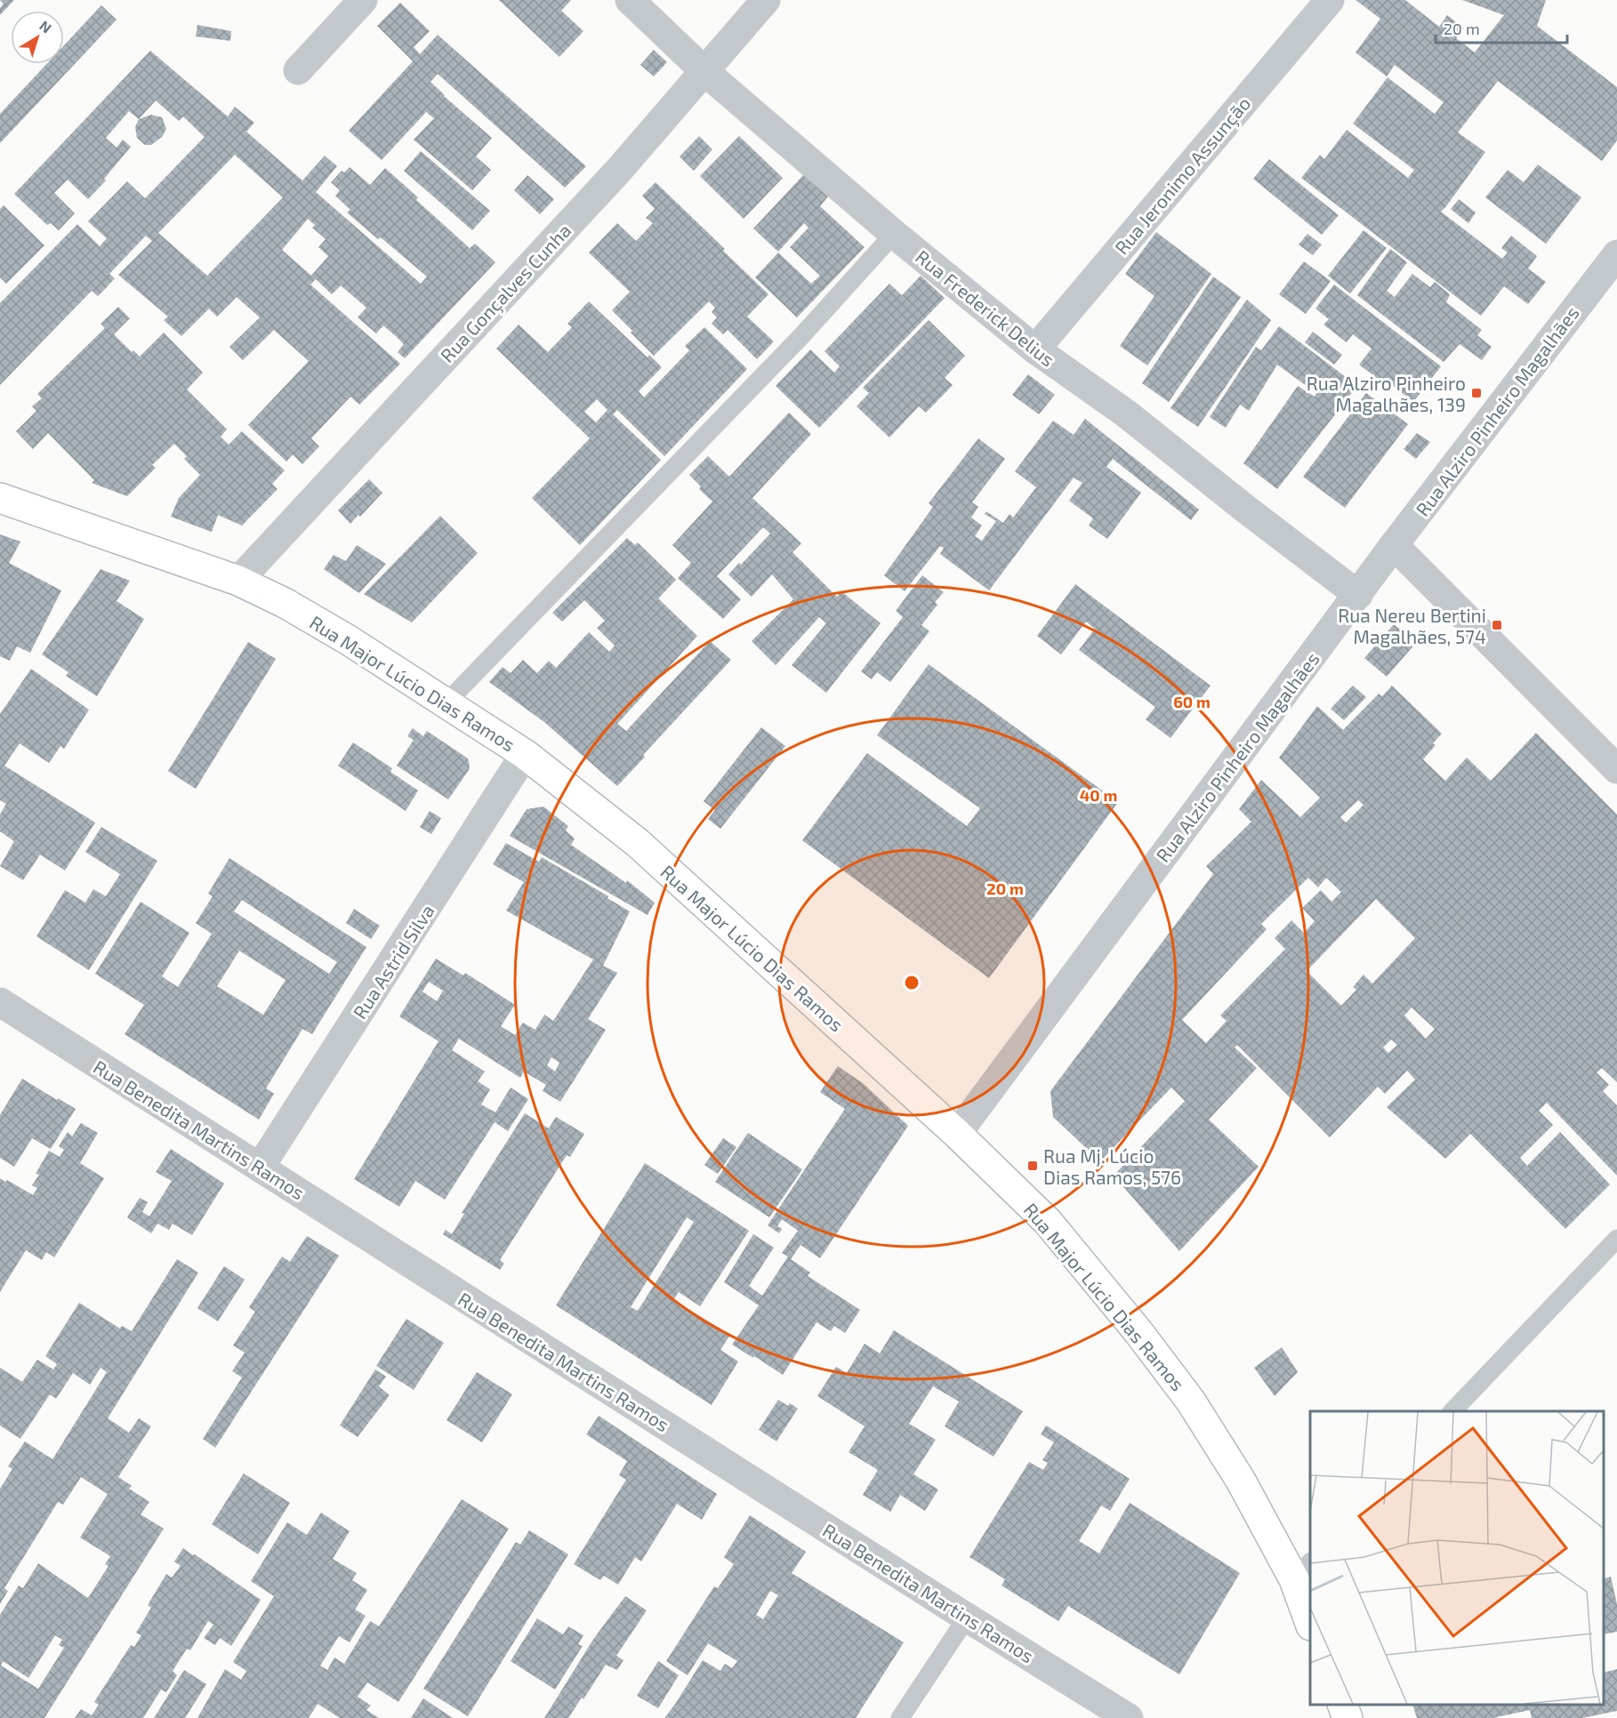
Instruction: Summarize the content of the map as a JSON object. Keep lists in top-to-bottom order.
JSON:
{
  "streets": {
    "main road": ["Rua Major Lúcio Dias Ramos"],
    "street": [
      "Rua Jeronimo Assunção",
      "Rua Gonçalves Cunha",
      "Rua Frederick Delius",
      "Rua Alziro Pinheiro Magalhães",
      "Rua Astrid Silva",
      "Rua Benedita Martins Ramos"
    ]
  },
  "crossings": [
    ["Rua Jeronimo Assunção", "Rua Frederick Delius"],
    ["Rua Gonçalves Cunha", "Rua Frederick Delius"],
    ["Rua Gonçalves Cunha", "Rua Major Lúcio Dias Ramos"],
    ["Rua Frederick Delius", "Rua Alziro Pinheiro Magalhães"],
    ["Rua Alziro Pinheiro Magalhães", "Rua Major Lúcio Dias Ramos"],
    ["Rua Major Lúcio Dias Ramos", "Rua Astrid Silva"],
    ["Rua Astrid Silva", "Rua Benedita Martins Ramos"]
  ],
  "places": {
    "transit": ["Rua Alziro Pinheiro Magalhães, 139", "Rua Nereu Bertini Magalhães, 574", "Rua Mj. Lúcio Dias Ramos, 576"]
  },
  "scale_bar": "20 m",
  "north": "top right",
  "rings": ["60 m", "40 m", "20 m"]
}
